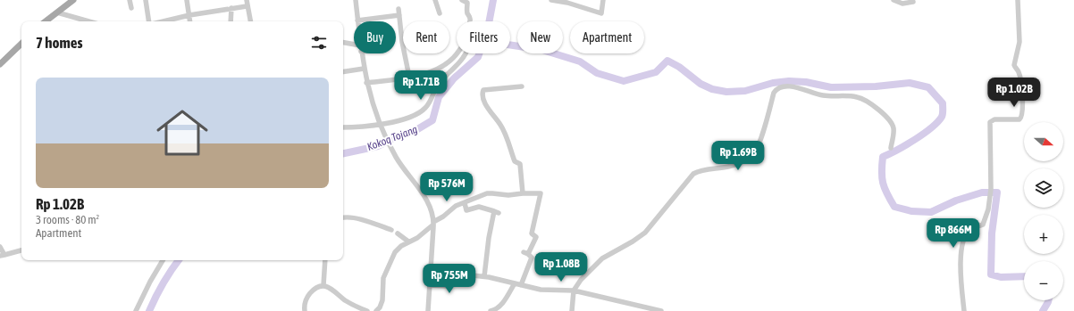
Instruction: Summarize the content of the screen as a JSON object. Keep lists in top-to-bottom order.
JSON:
{
  "water": ["Kokoq Tojang"],
  "north": "right",
  "page": {
    "chip": [
      "Buy",
      "Rent",
      "Filters",
      "New",
      "Apartment"
    ],
    "heading": "7 homes",
    "list": [
      {
        "name": "Rp 1.02B",
        "note": "3 rooms · 80 m² · Apartment"
      }
    ],
    "price": [
      "Rp 1.71B",
      "Rp 1.02B",
      "Rp 1.69B",
      "Rp 576M",
      "Rp 866M",
      "Rp 1.08B",
      "Rp 755M"
    ],
    "map_buttons": ["+", "−"]
  }
}
